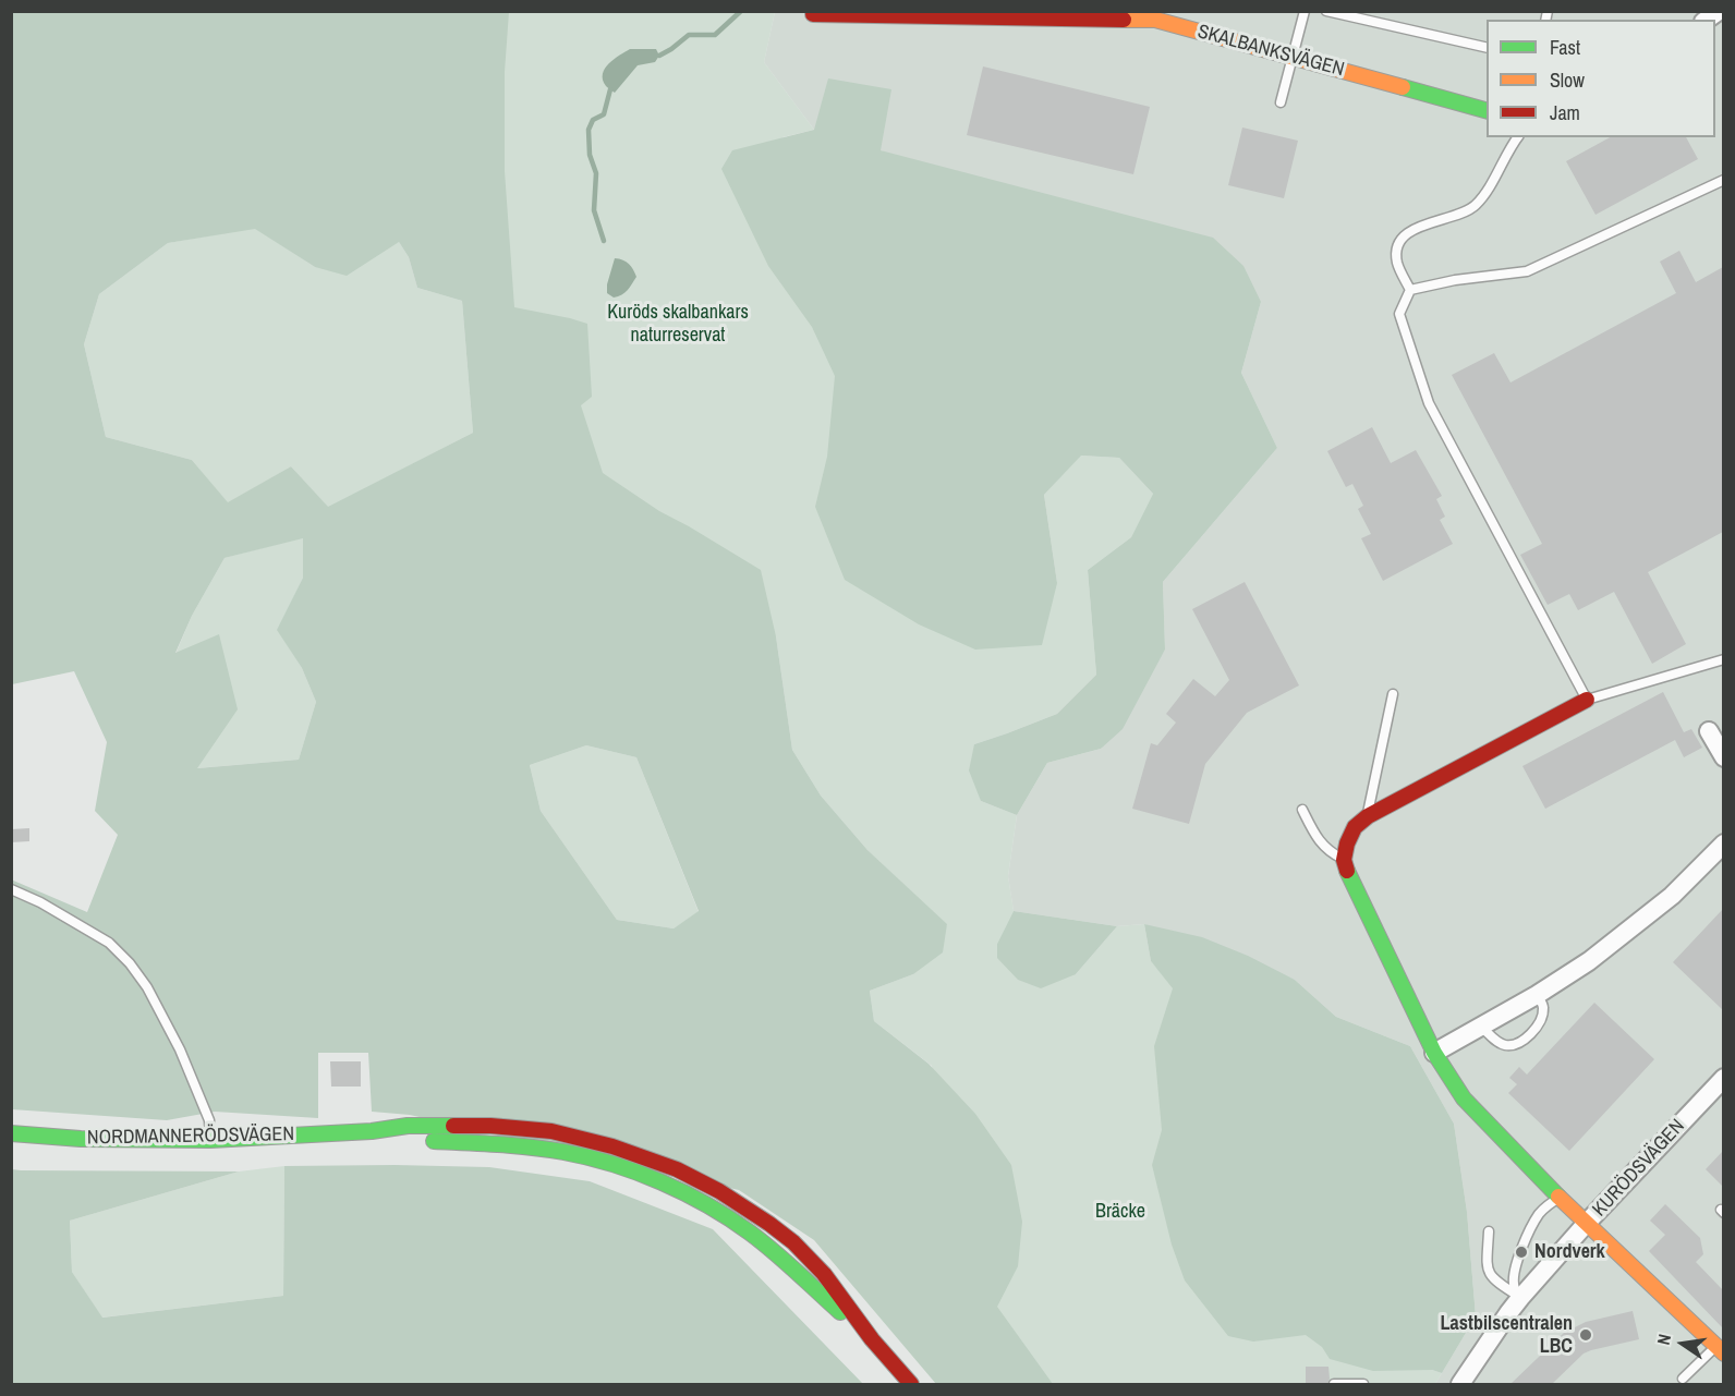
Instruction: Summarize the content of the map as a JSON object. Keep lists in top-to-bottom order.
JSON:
{
  "streets": {
    "street": ["SKALBANKSVÄGEN", "NORDMANNERÖDSVÄGEN", "KURÖDSVÄGEN"]
  },
  "parks": ["Kuröds skalbankars naturreservat", "Bräcke"],
  "places": ["Nordverk", "Lastbilscentralen LBC"],
  "legend": ["Fast", "Slow", "Jam"],
  "north": "left"
}
